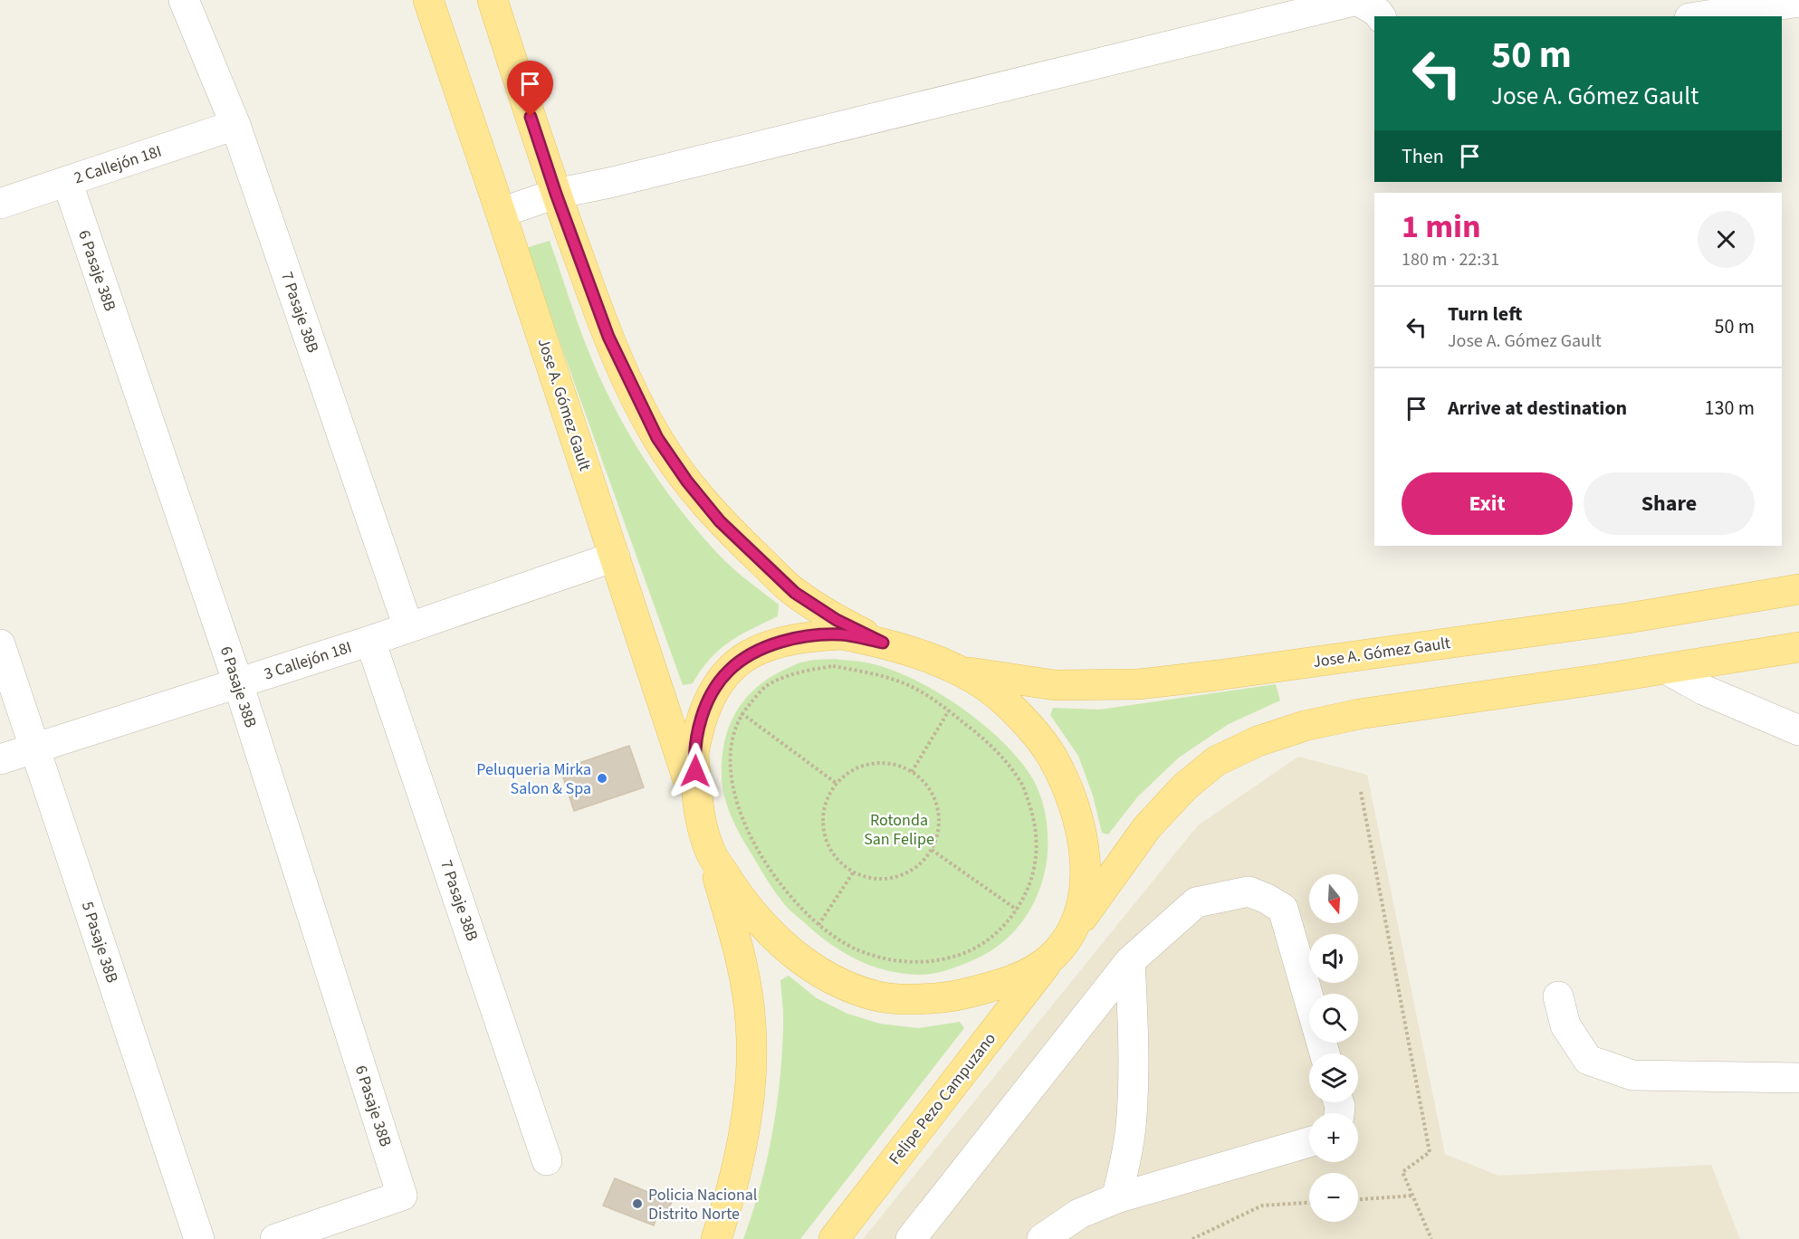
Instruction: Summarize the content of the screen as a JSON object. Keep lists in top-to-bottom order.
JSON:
{
  "streets": {
    "main road": ["Jose A. Gómez Gault", "Felipe Pezo Campuzano"],
    "street": [
      "2 Callejón 18I",
      "6 Pasaje 38B",
      "7 Pasaje 38B",
      "3 Callejón 18I",
      "5 Pasaje 38B"
    ]
  },
  "crossings": [
    ["2 Callejón 18I", "6 Pasaje 38B"],
    ["2 Callejón 18I", "7 Pasaje 38B"],
    ["6 Pasaje 38B", "3 Callejón 18I"],
    ["7 Pasaje 38B", "3 Callejón 18I"],
    ["Jose A. Gómez Gault", "3 Callejón 18I"],
    ["3 Callejón 18I", "5 Pasaje 38B"]
  ],
  "parks": ["Rotonda San Felipe"],
  "places": ["Peluqueria Mirka Salon & Spa", "Policia Nacional Distrito Norte"],
  "north": "bottom",
  "page": {
    "turn": ["50 m", "Jose A. Gómez Gault"],
    "then": "Then",
    "heading": ["1 min", "180 m · 22:31"],
    "list": [
      {
        "name": "Turn left",
        "note": "Jose A. Gómez Gault",
        "value": "50 m"
      },
      {
        "name": "Arrive at destination",
        "value": "130 m"
      }
    ],
    "buttons": ["Exit", "Share"],
    "map_buttons": ["+", "−"]
  }
}
